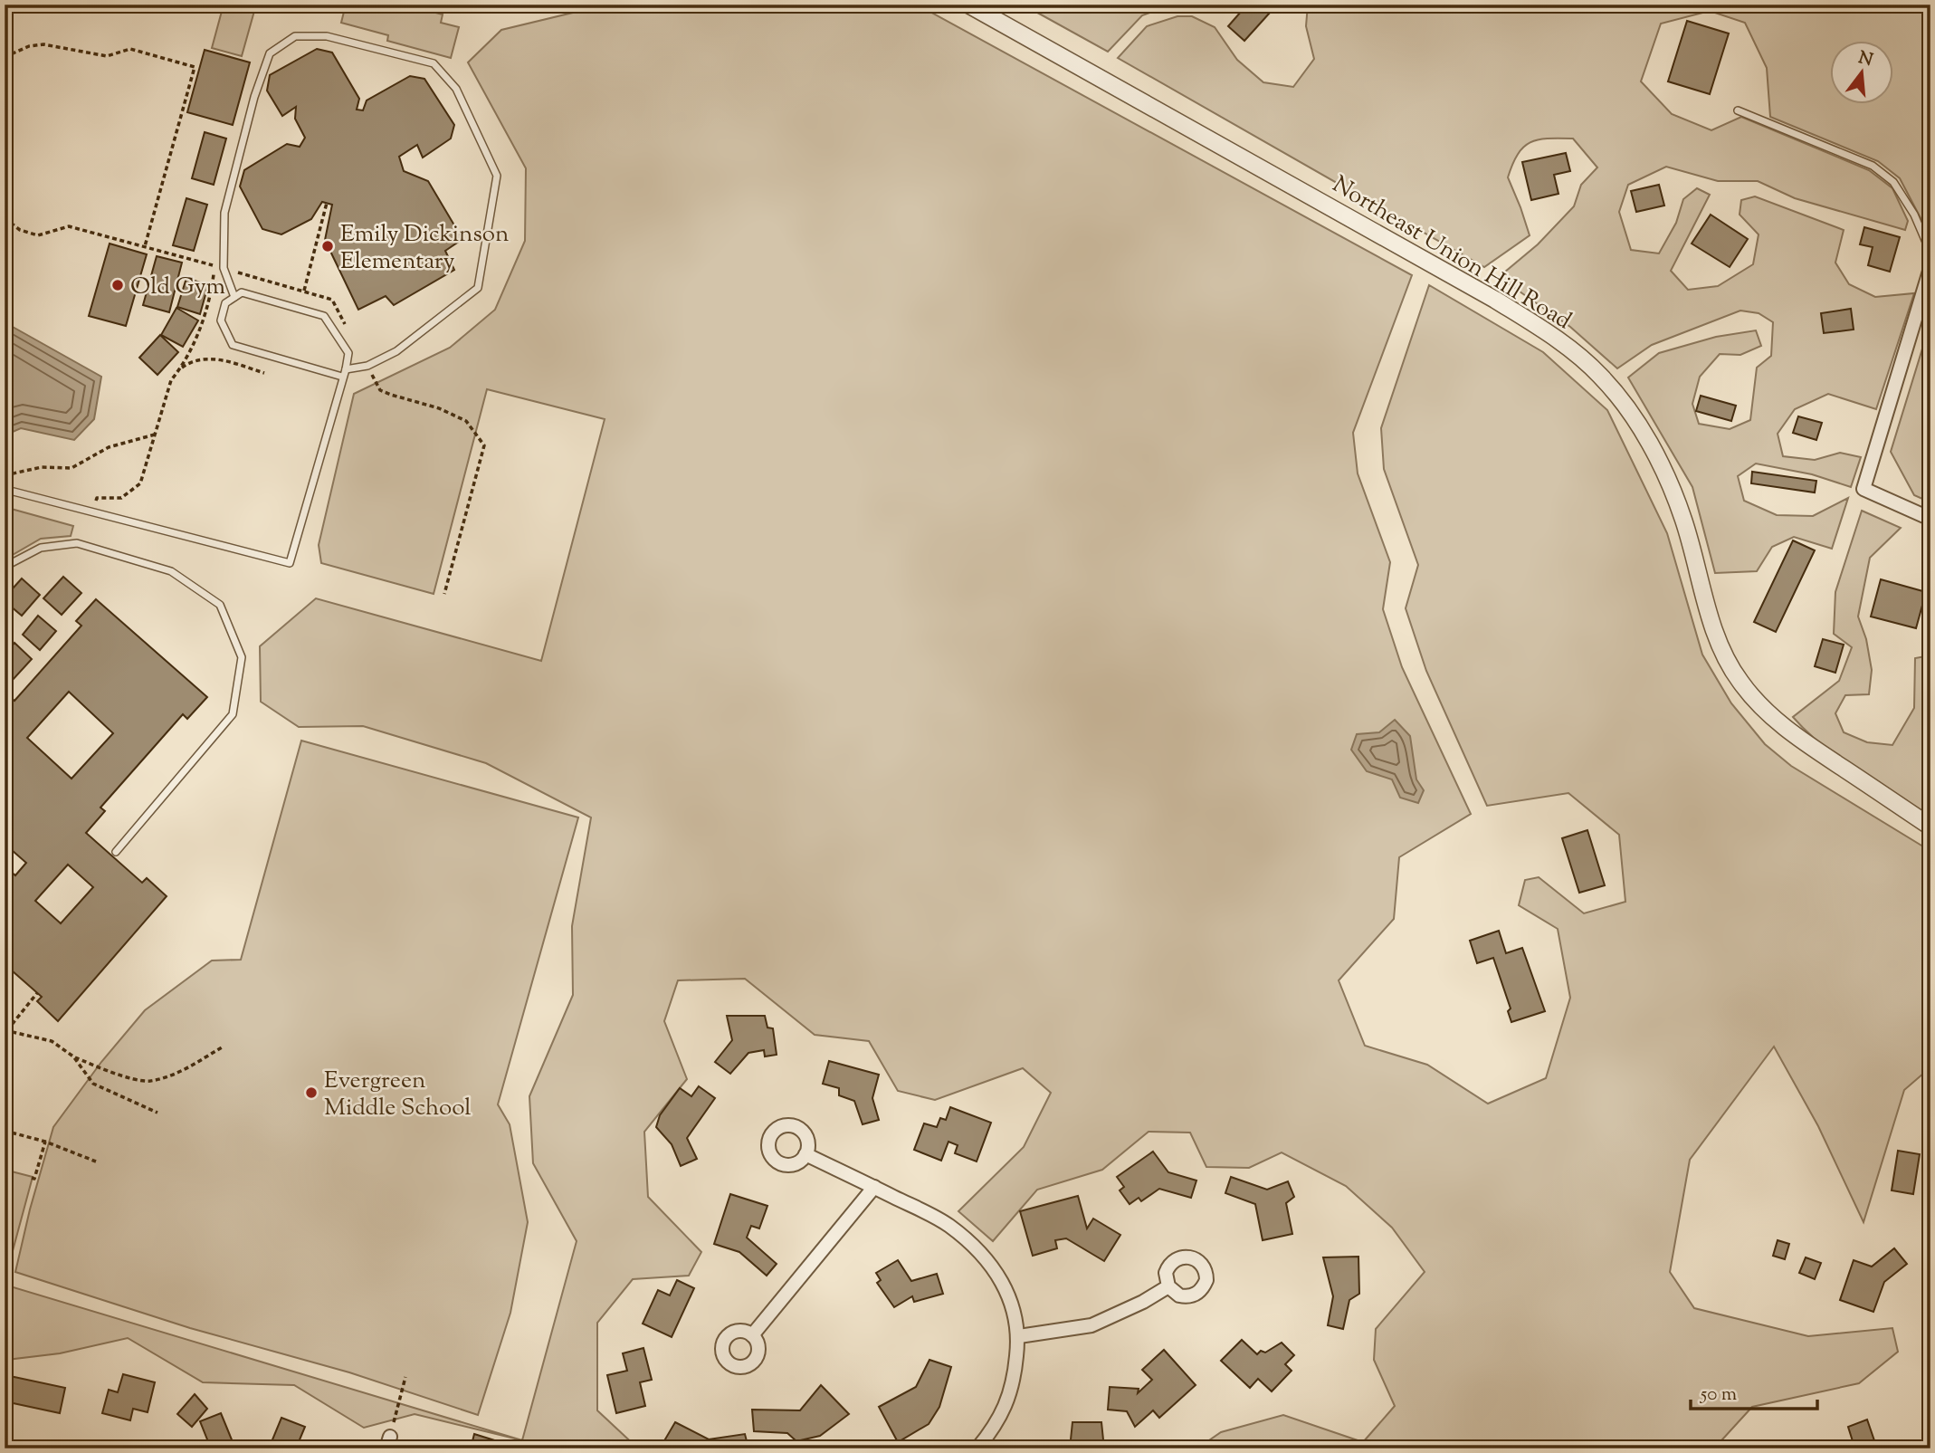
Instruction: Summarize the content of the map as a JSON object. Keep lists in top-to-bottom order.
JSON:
{
  "streets": {
    "street": ["Northeast Union Hill Road"]
  },
  "places": ["Emily Dickinson Elementary", "Old Gym", "Evergreen Middle School"],
  "scale_bar": "50 m",
  "north": "top"
}
